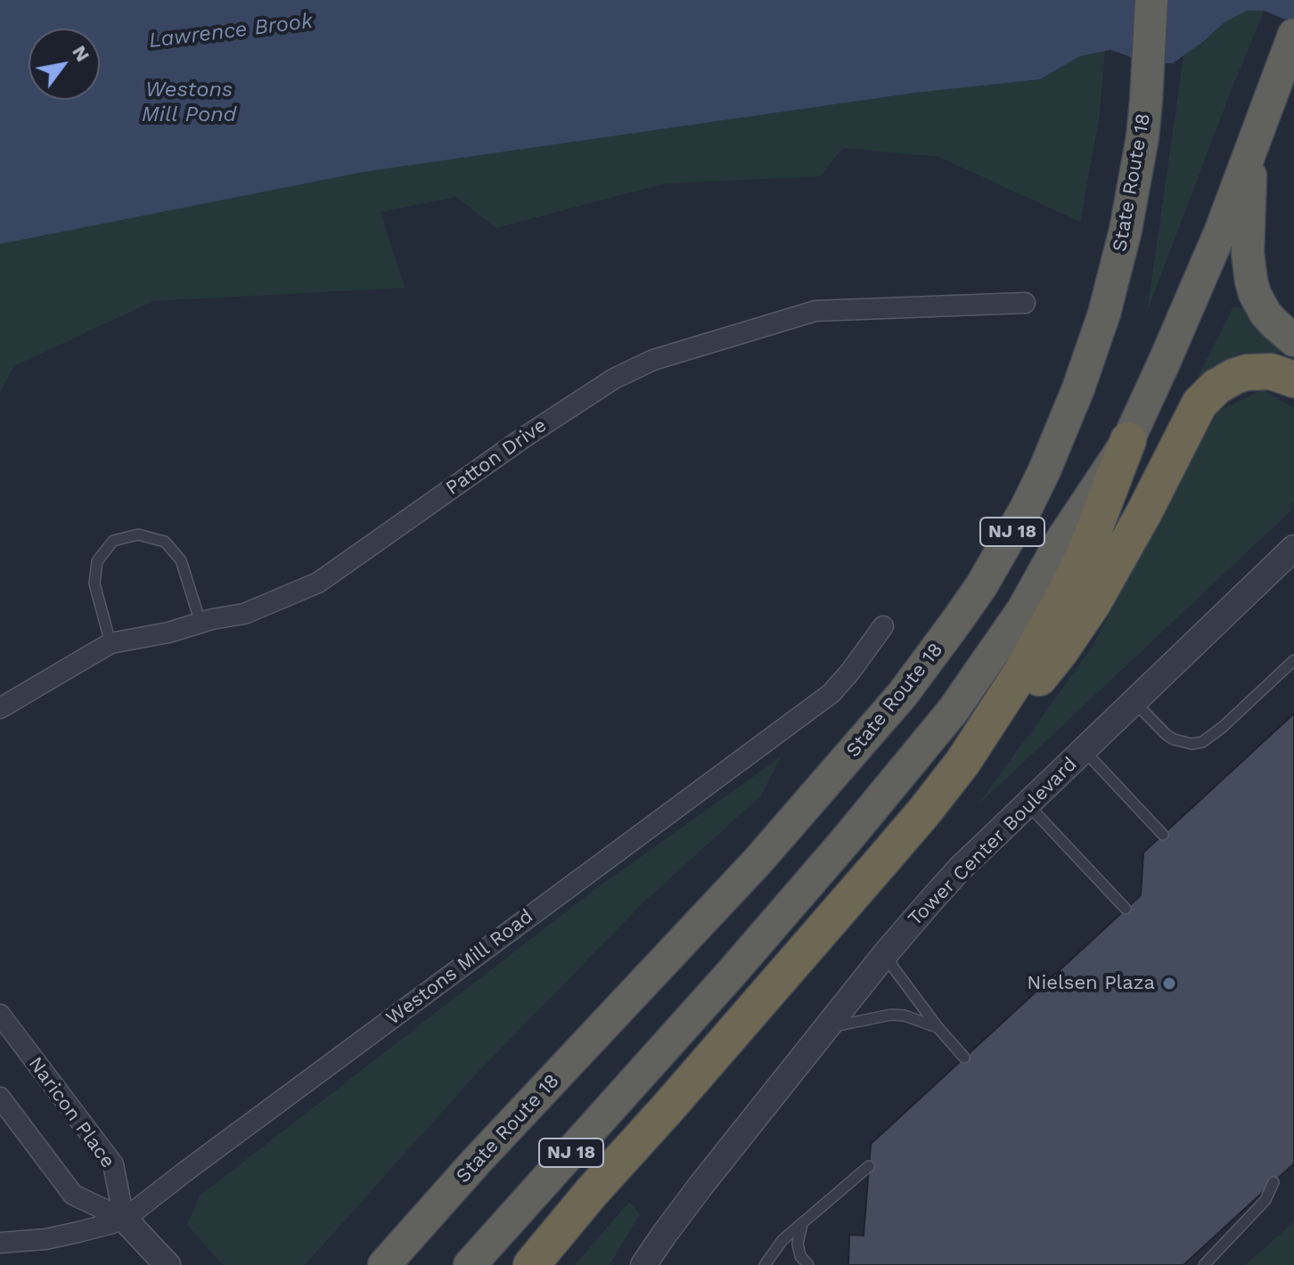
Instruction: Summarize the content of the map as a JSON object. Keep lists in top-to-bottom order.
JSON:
{
  "streets": {
    "highway": ["State Route 18", "NJ 18"],
    "street": [
      "Patton Drive",
      "Tower Center Boulevard",
      "Westons Mill Road",
      "Naricon Place"
    ]
  },
  "crossings": [
    ["Westons Mill Road", "Naricon Place"]
  ],
  "water": ["Lawrence Brook", "Westons Mill Pond"],
  "places": ["Nielsen Plaza"],
  "north": "top right"
}
